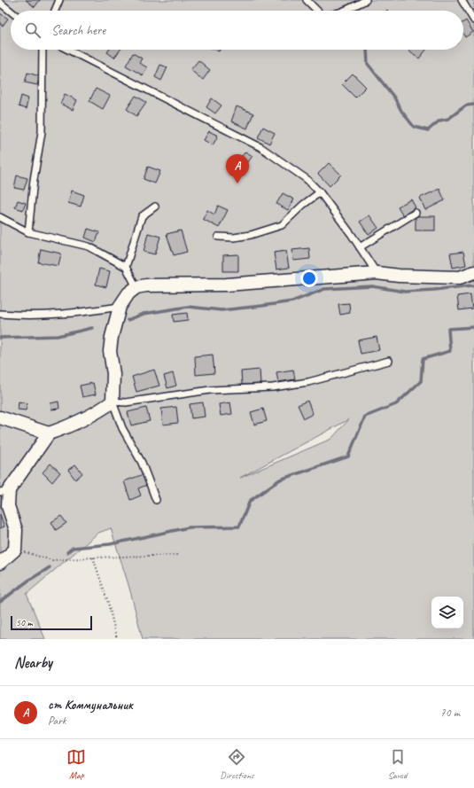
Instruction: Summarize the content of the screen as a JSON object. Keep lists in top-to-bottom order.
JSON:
{
  "scale_bar": "50 m",
  "page": {
    "search": "Search here",
    "pins": "A",
    "scale": "50 m",
    "heading": "Nearby",
    "list": [
      {
        "mark": "A",
        "name": "ст Коммунальник",
        "note": "Park",
        "value": "70 m"
      }
    ],
    "nav": ["Map", "Directions", "Saved"]
  }
}
